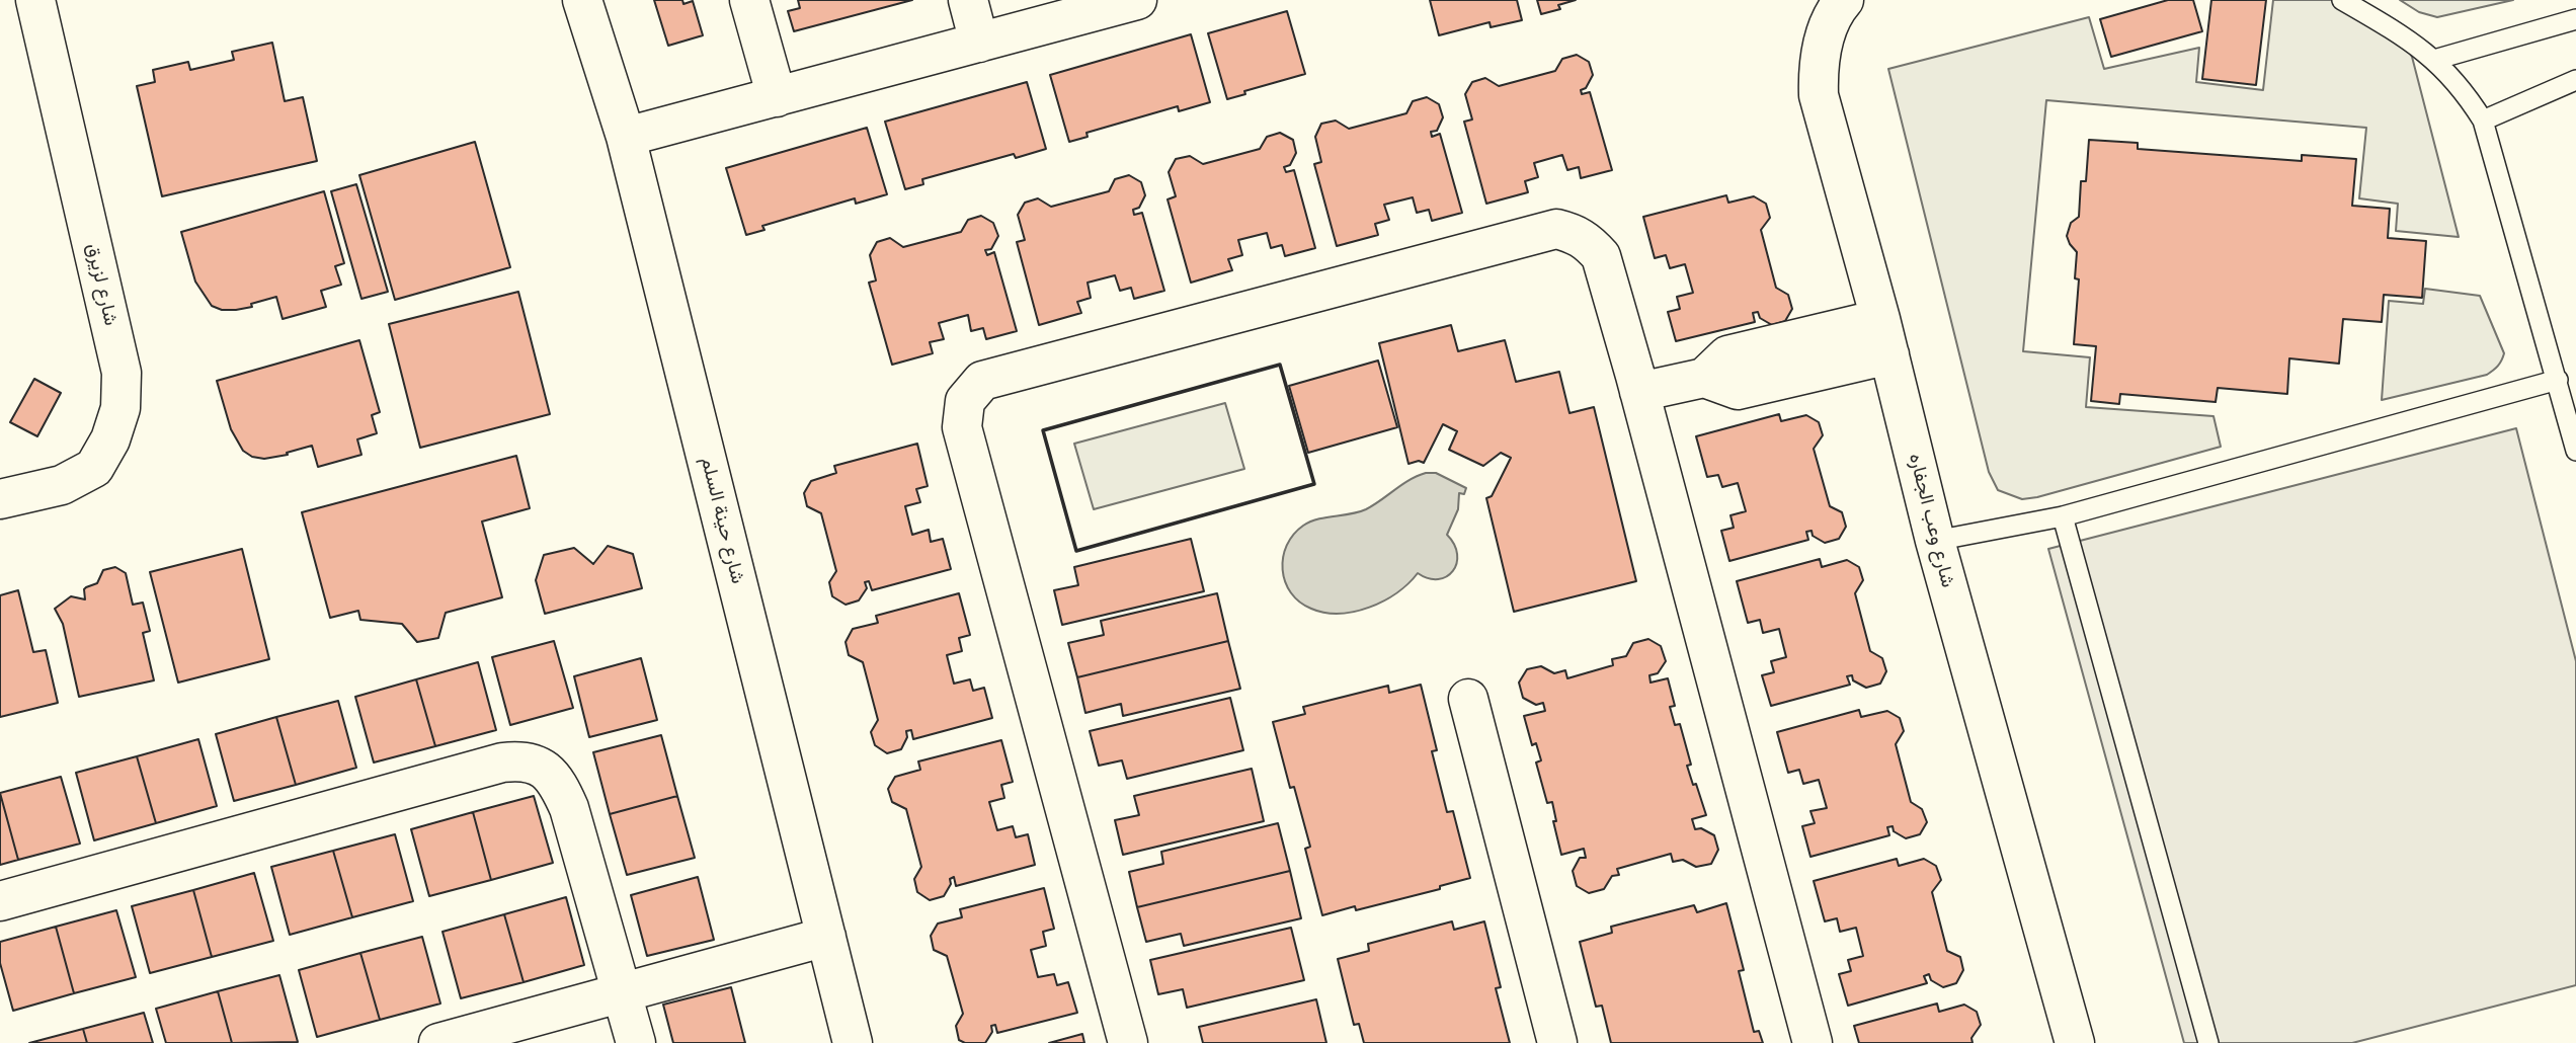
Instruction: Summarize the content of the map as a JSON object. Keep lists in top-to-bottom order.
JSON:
{
  "streets": {
    "street": ["شارع لزيرق", "شارع حينة السلم", "شارع وعب الجفاره"]
  }
}
